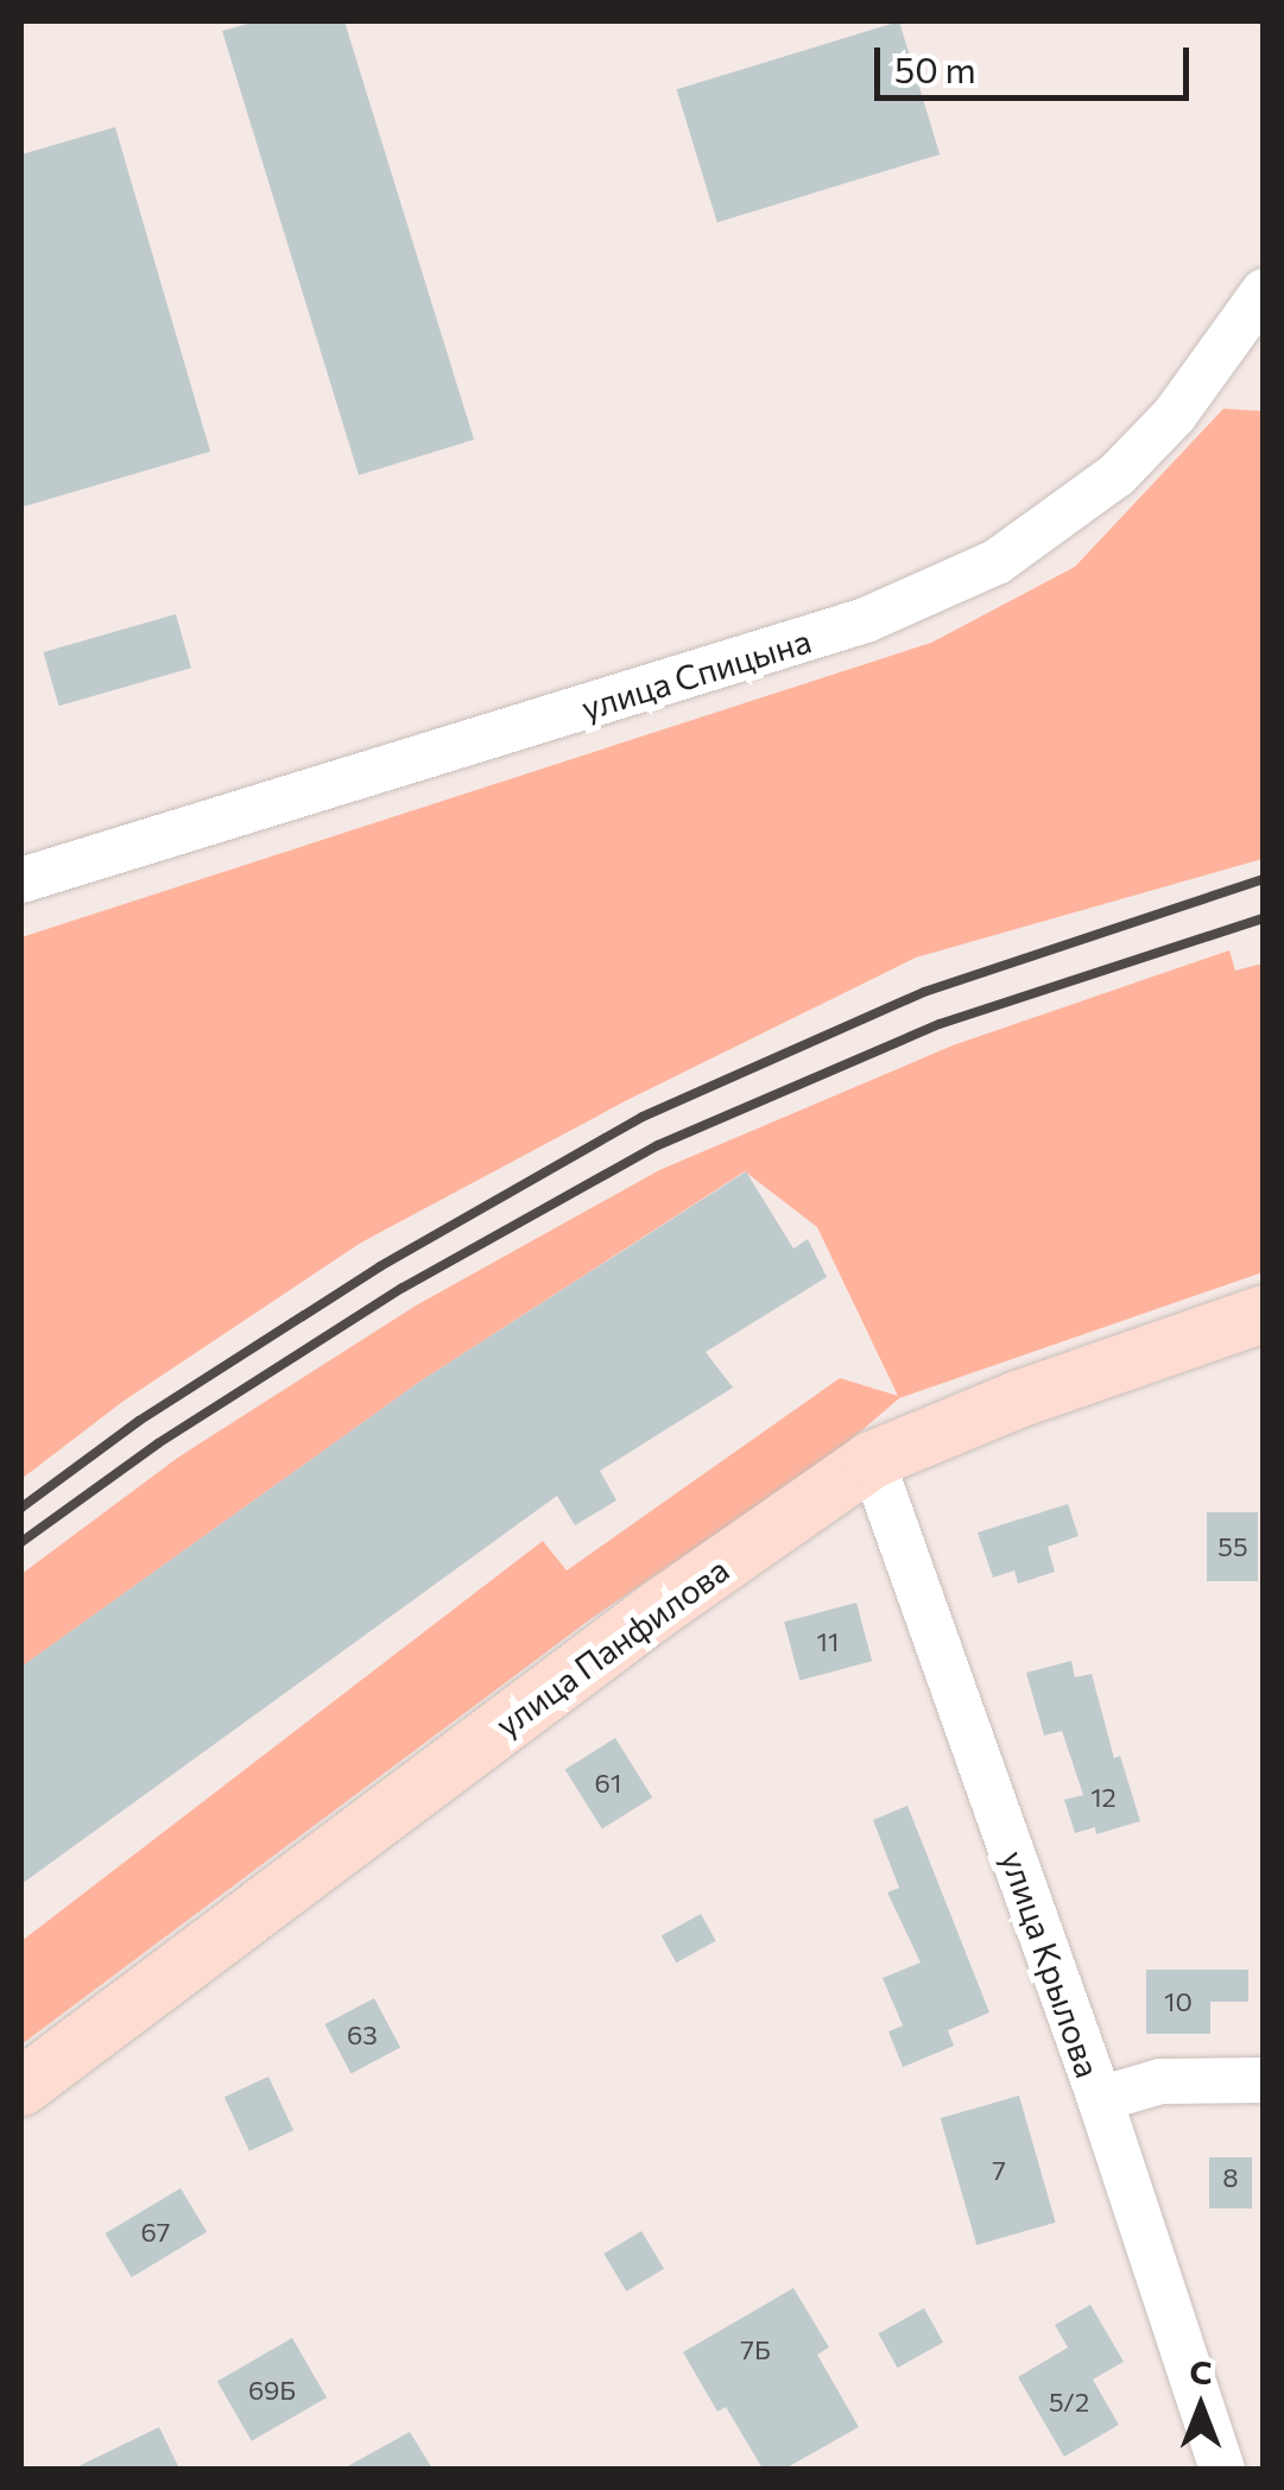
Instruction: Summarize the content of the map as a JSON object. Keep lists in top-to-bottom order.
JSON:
{
  "streets": {
    "main road": ["улица Панфилова"],
    "street": ["улица Спицына", "улица Крылова"]
  },
  "crossings": [
    ["улица Панфилова", "улица Крылова"]
  ],
  "house_numbers": [
    "55",
    "11",
    "61",
    "12",
    "10",
    "63",
    "7",
    "8",
    "67",
    "7Б",
    "69Б",
    "5/2"
  ],
  "scale_bar": "50 m",
  "north": "top"
}
